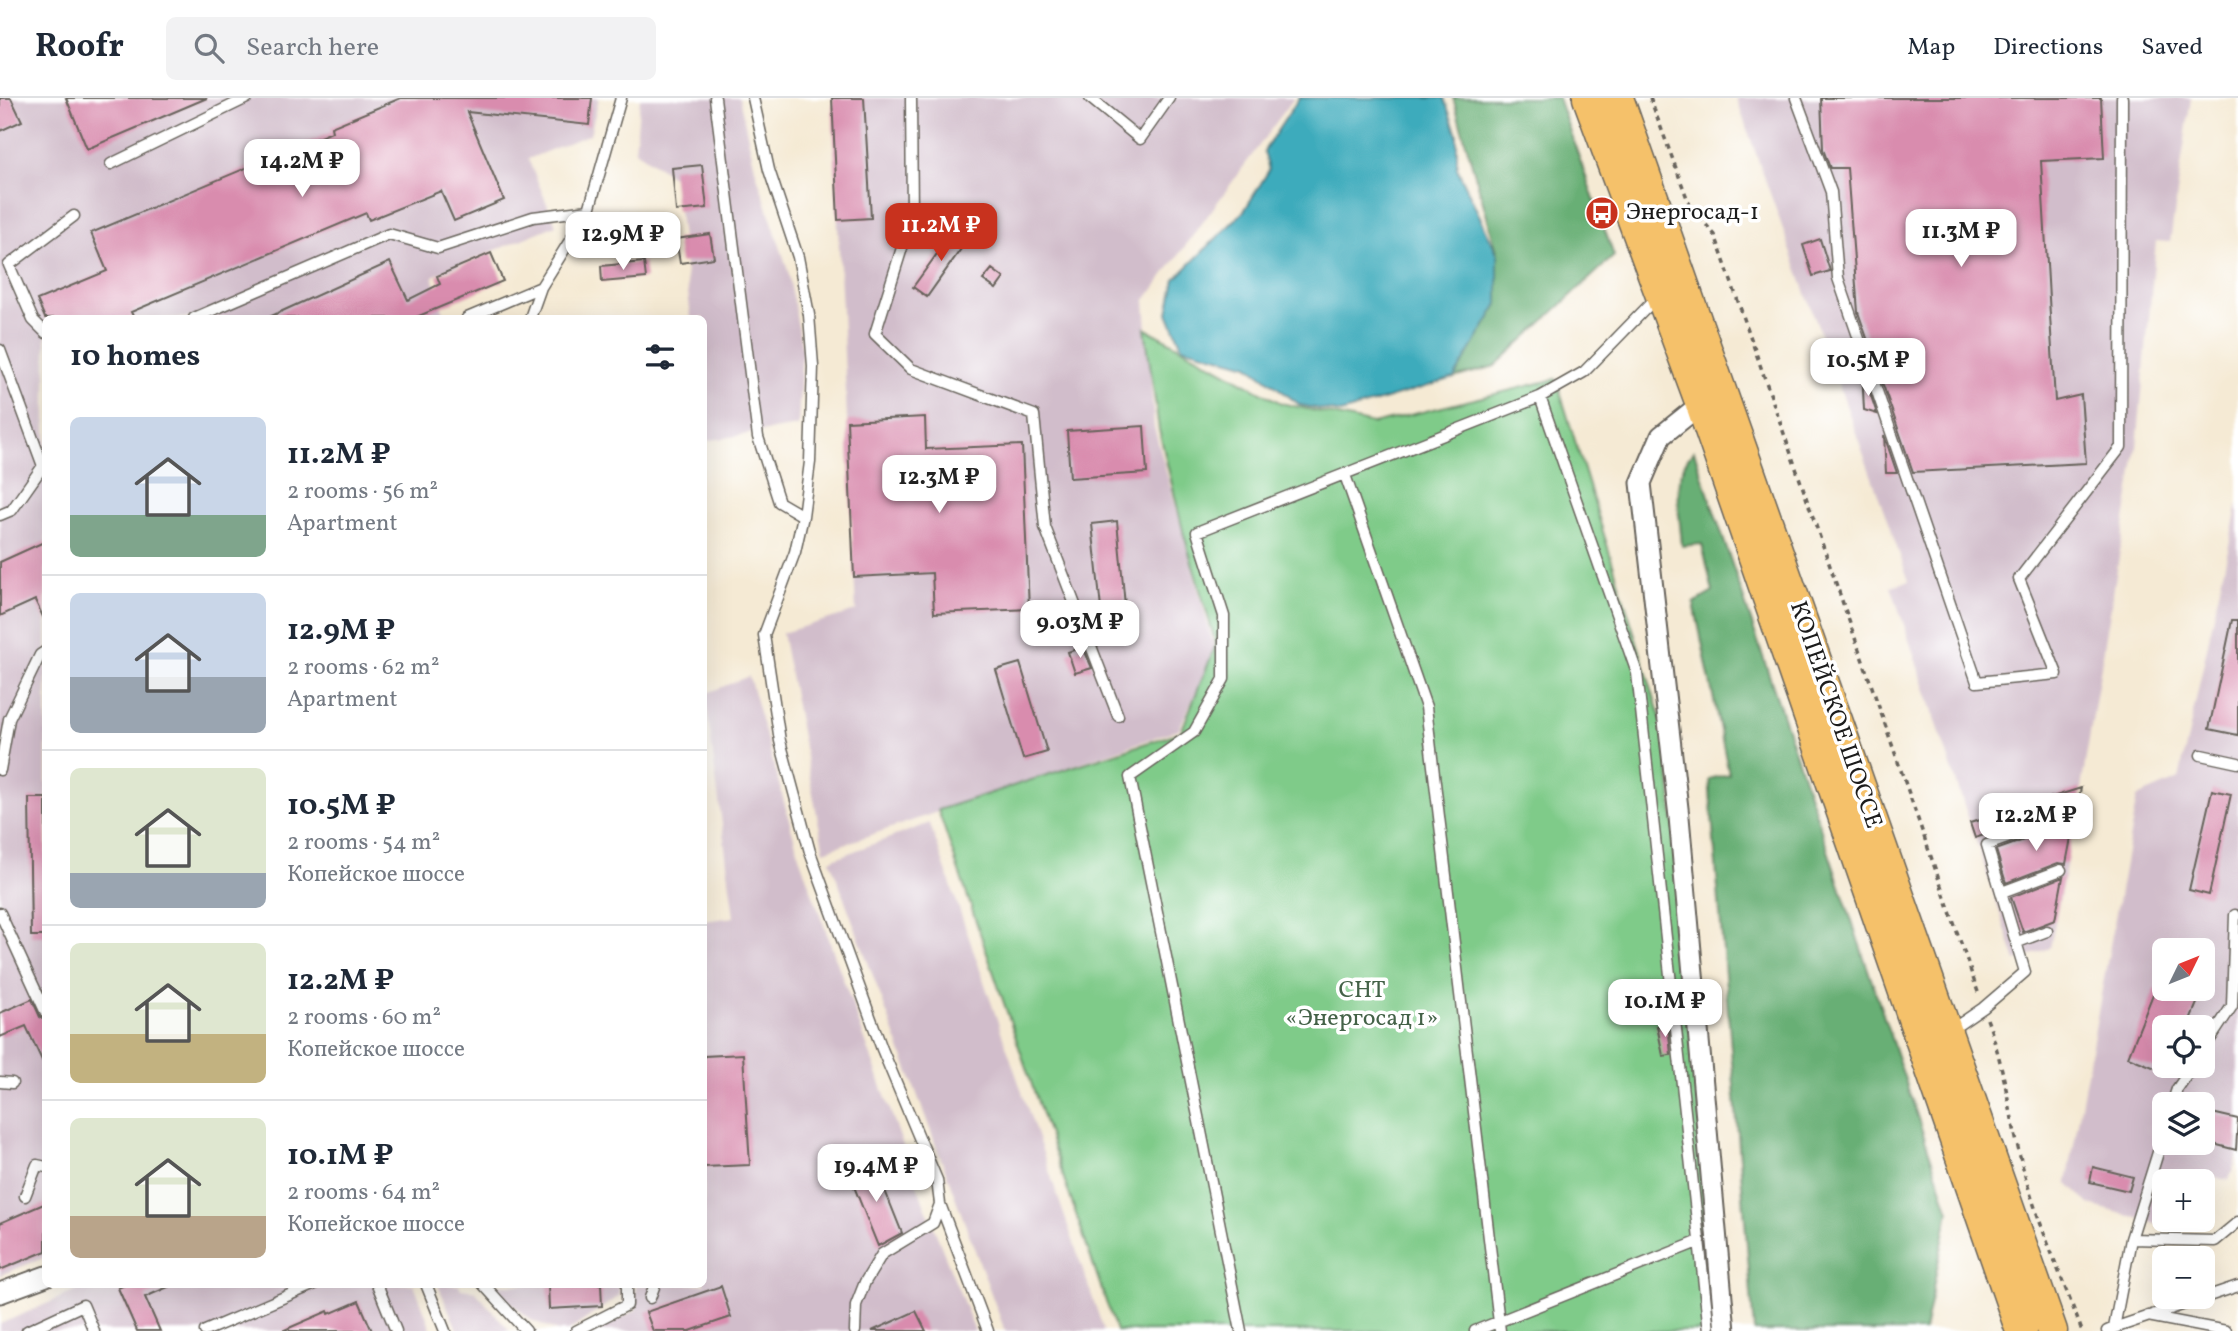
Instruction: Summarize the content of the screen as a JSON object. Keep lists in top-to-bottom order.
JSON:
{
  "streets": {
    "main road": ["КОПЕЙСКОЕ ШОССЕ"]
  },
  "parks": ["СНТ «Энергосад 1»"],
  "places": {
    "bus stop": ["Энергосад-1"]
  },
  "north": "top right",
  "page": {
    "header": "Roofr",
    "search": "Search here",
    "nav": ["Map", "Directions", "Saved"],
    "price": [
      "14.2M ₽",
      "11.2M ₽",
      "11.3M ₽",
      "12.9M ₽",
      "10.5M ₽",
      "12.3M ₽",
      "9.03M ₽",
      "12.2M ₽",
      "10.1M ₽",
      "19.4M ₽"
    ],
    "heading": "10 homes",
    "list": [
      {
        "name": "11.2M ₽",
        "note": "2 rooms · 56 m² · Apartment"
      },
      {
        "name": "12.9M ₽",
        "note": "2 rooms · 62 m² · Apartment"
      },
      {
        "name": "10.5M ₽",
        "note": "2 rooms · 54 m² · Копейское шоссе"
      },
      {
        "name": "12.2M ₽",
        "note": "2 rooms · 60 m² · Копейское шоссе"
      },
      {
        "name": "10.1M ₽",
        "note": "2 rooms · 64 m² · Копейское шоссе"
      }
    ],
    "map_buttons": ["+", "−"]
  }
}
